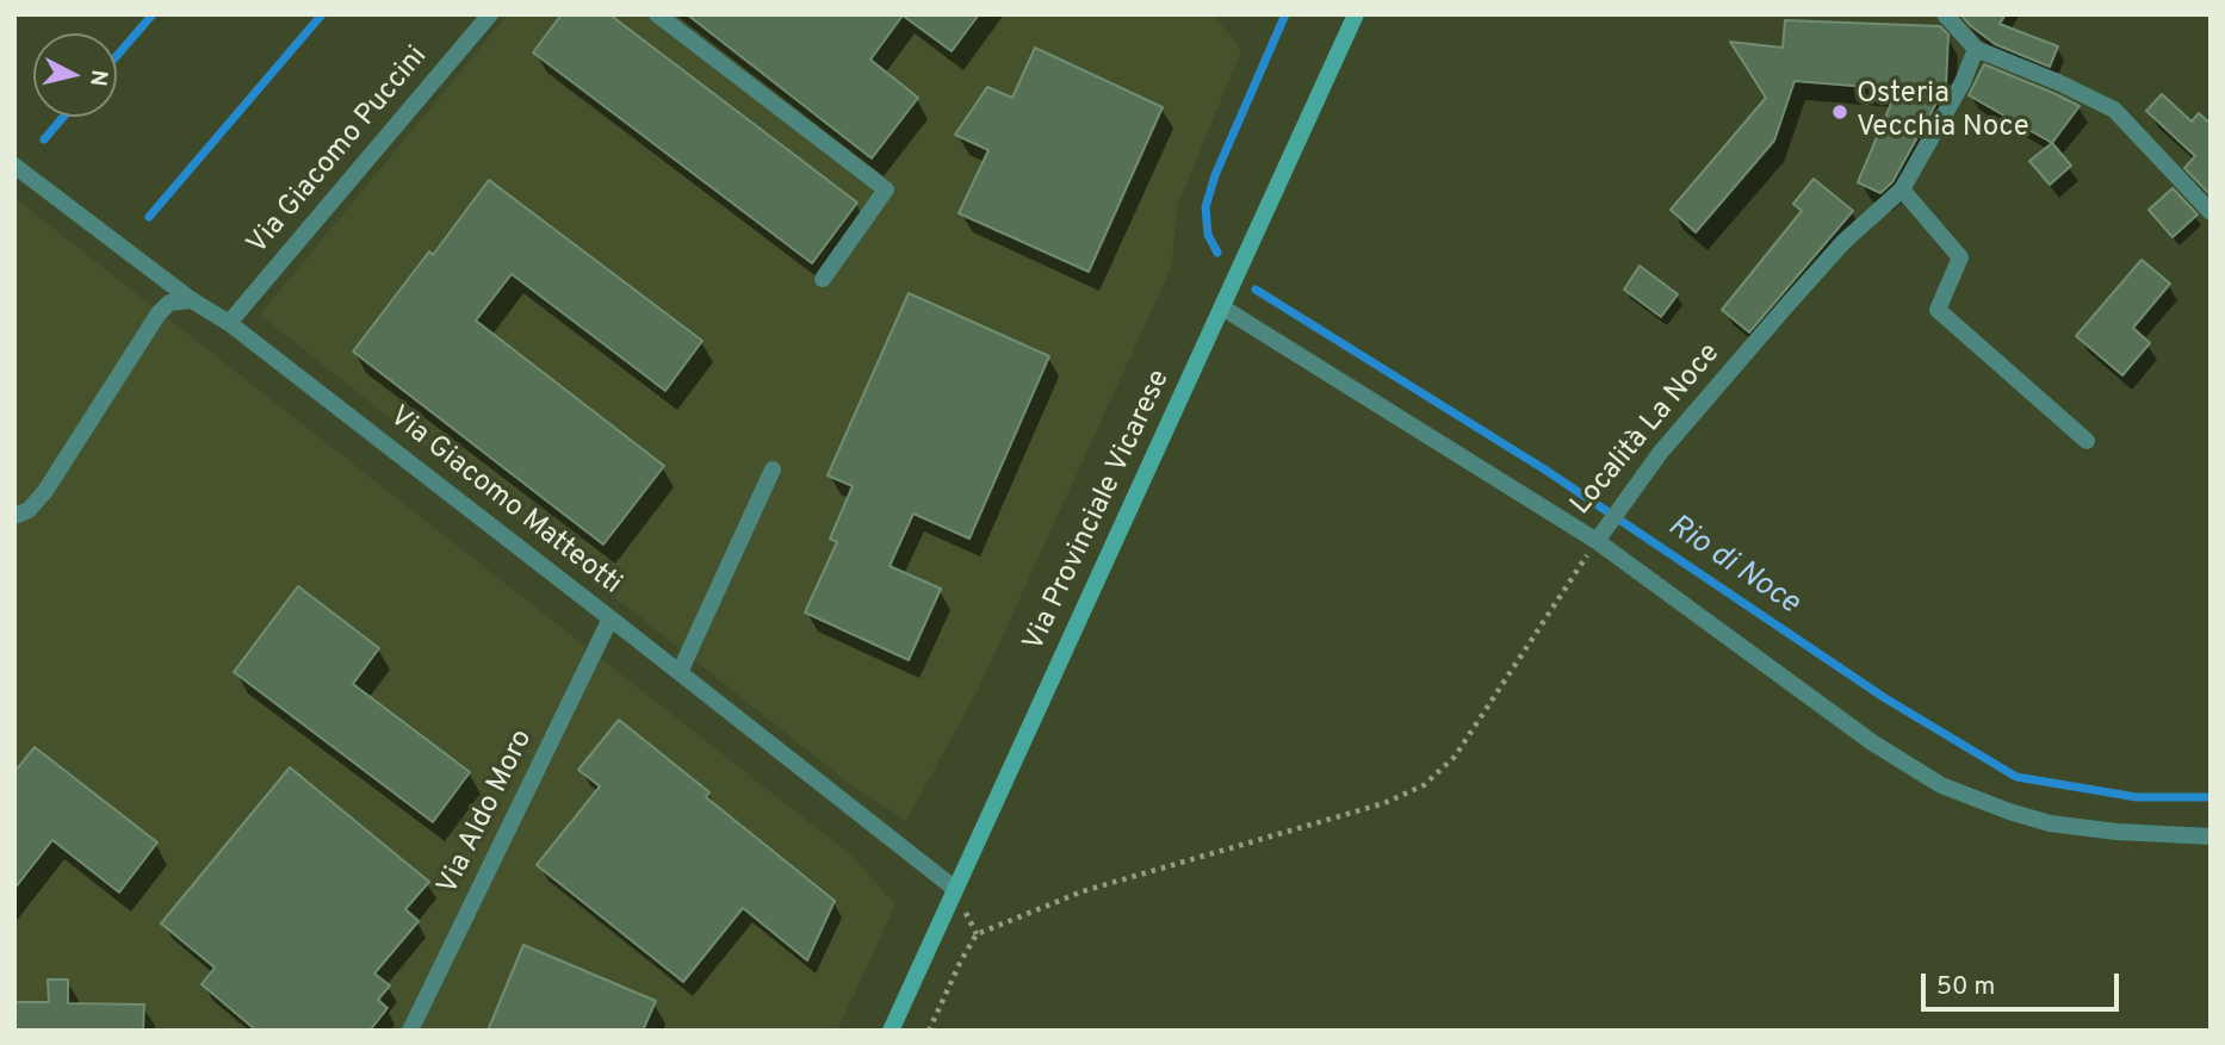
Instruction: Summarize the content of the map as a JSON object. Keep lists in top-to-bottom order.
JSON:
{
  "streets": {
    "main road": ["Via Provinciale Vicarese"],
    "street": [
      "Via Giacomo Puccini",
      "Località La Noce",
      "Via Giacomo Matteotti",
      "Via Aldo Moro"
    ]
  },
  "crossings": [
    ["Via Giacomo Puccini", "Via Giacomo Matteotti"],
    ["Località La Noce", "Via Provinciale Vicarese"],
    ["Via Giacomo Matteotti", "Via Provinciale Vicarese"],
    ["Via Giacomo Matteotti", "Via Aldo Moro"]
  ],
  "water": ["Rio di Noce"],
  "places": ["Osteria Vecchia Noce"],
  "scale_bar": "50 m",
  "north": "right"
}
